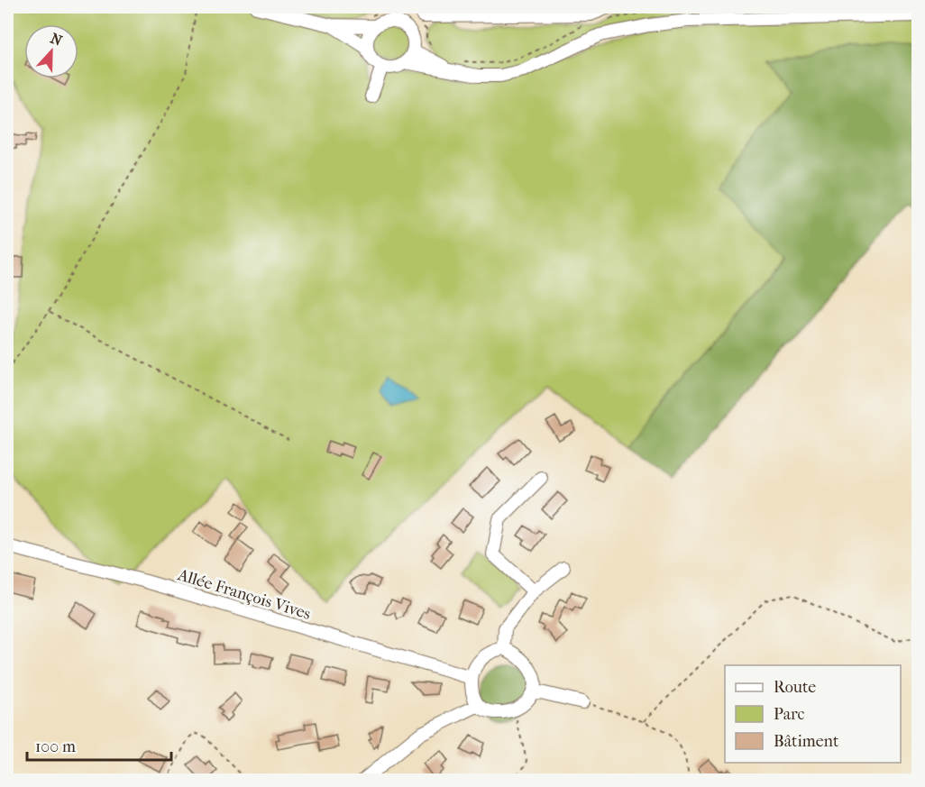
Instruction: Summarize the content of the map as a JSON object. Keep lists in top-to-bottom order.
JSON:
{
  "streets": {
    "street": ["Allée François Vives"]
  },
  "legend": ["Route", "Parc", "Bâtiment"],
  "scale_bar": "100 m",
  "north": "top"
}
